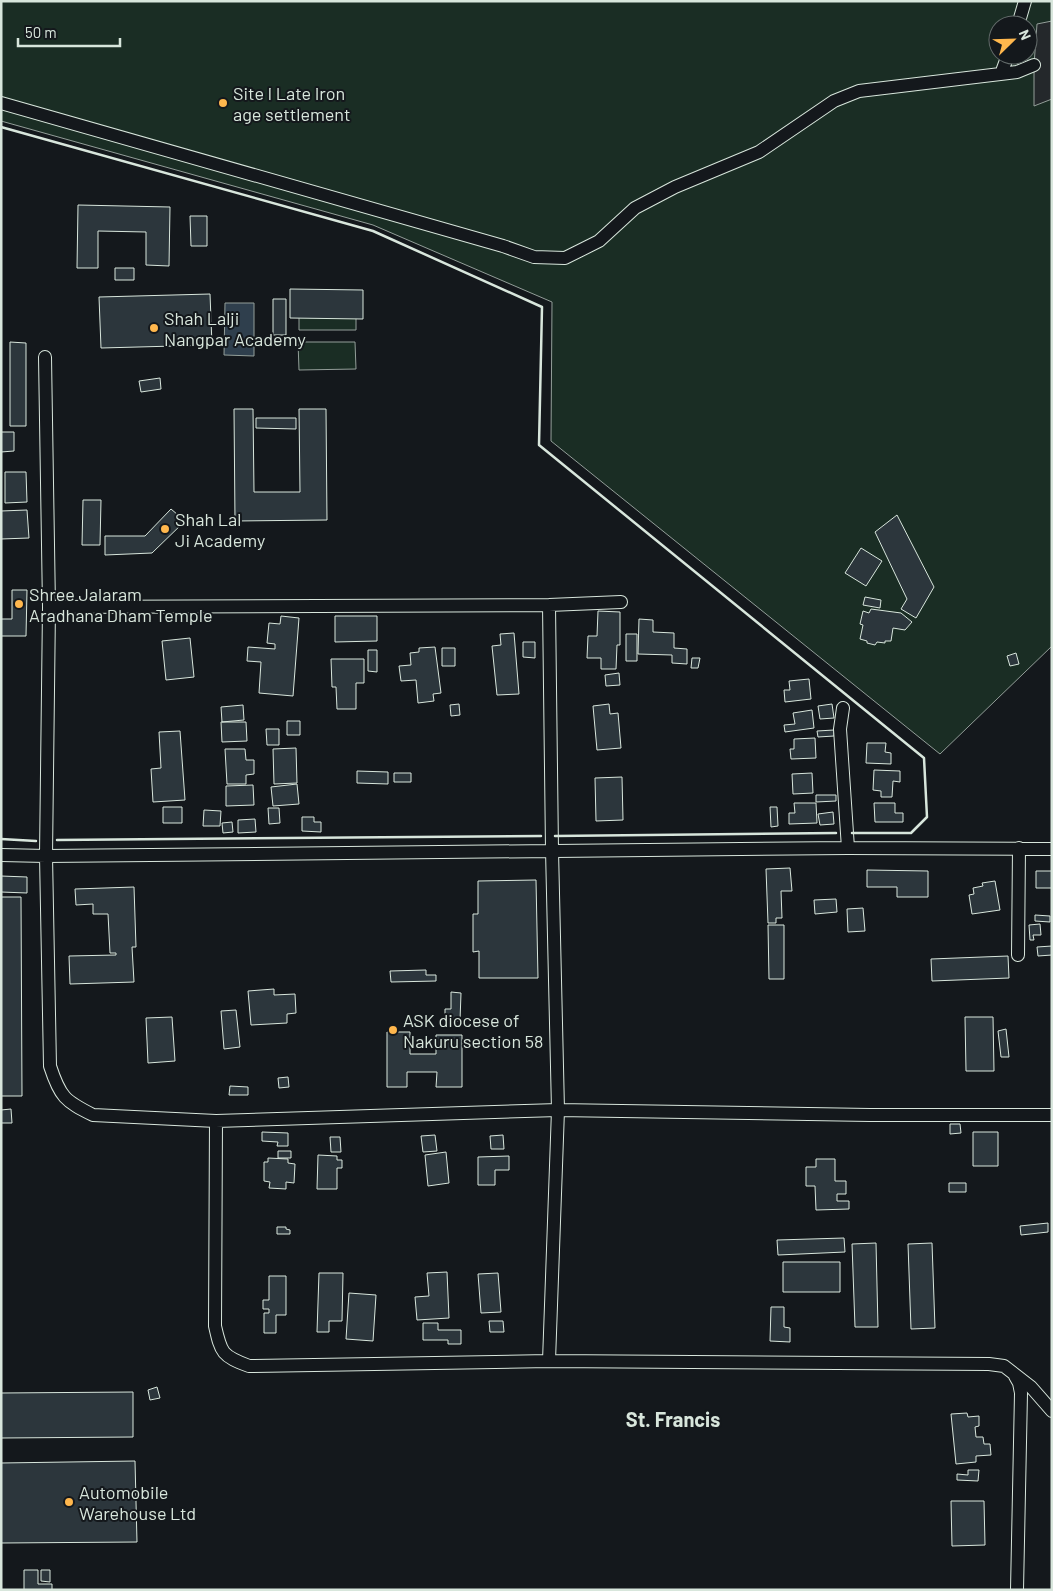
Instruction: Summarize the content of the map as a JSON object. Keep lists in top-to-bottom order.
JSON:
{
  "districts": ["St. Francis"],
  "places": [
    "Site I Late Iron age settlement",
    "Shah Lalji Nangpar Academy",
    "Shah Lal Ji Academy",
    "Shree Jalaram Aradhana Dham Temple",
    "ASK diocese of Nakuru section 58",
    "Automobile Warehouse Ltd"
  ],
  "scale_bar": "50 m",
  "north": "top right"
}
